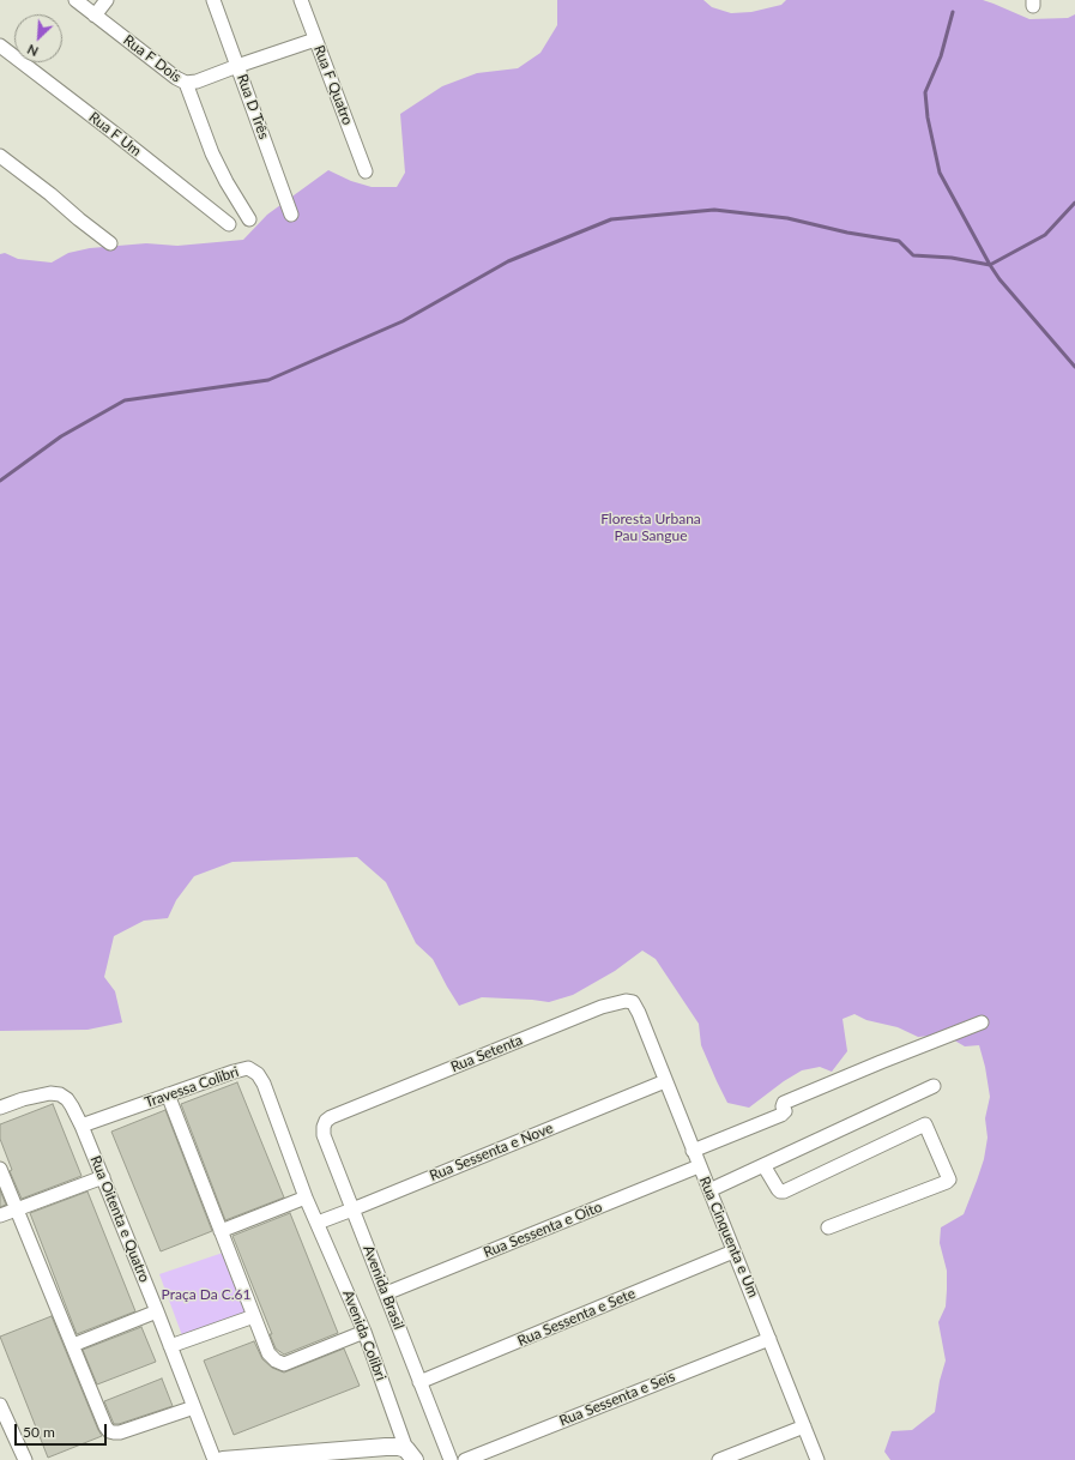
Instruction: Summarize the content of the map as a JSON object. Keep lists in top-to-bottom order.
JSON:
{
  "streets": {
    "street": [
      "Rua F Dois",
      "Rua F Quatro",
      "Rua D Três",
      "Rua F Um",
      "Rua Setenta",
      "Travessa Colibri",
      "Rua Sessenta e Nove",
      "Rua Oitenta e Quatro",
      "Rua Sessenta e Oito",
      "Rua Cinquenta e Um",
      "Avenida Brasil",
      "Rua Sessenta e Sete",
      "Avenida Colibri",
      "Rua Sessenta e Seis"
    ]
  },
  "crossings": [
    ["Rua F Dois", "Rua F Quatro"],
    ["Rua F Dois", "Rua D Três"],
    ["Rua Setenta", "Rua Cinquenta e Um"],
    ["Rua Setenta", "Avenida Brasil"],
    ["Travessa Colibri", "Rua Sessenta e Nove"],
    ["Travessa Colibri", "Rua Oitenta e Quatro"],
    ["Travessa Colibri", "Avenida Colibri"],
    ["Rua Sessenta e Nove", "Rua Cinquenta e Um"],
    ["Rua Sessenta e Nove", "Avenida Brasil"],
    ["Rua Sessenta e Nove", "Avenida Colibri"],
    ["Rua Sessenta e Oito", "Rua Cinquenta e Um"],
    ["Rua Sessenta e Oito", "Avenida Brasil"],
    ["Rua Cinquenta e Um", "Rua Sessenta e Sete"],
    ["Rua Cinquenta e Um", "Rua Sessenta e Seis"],
    ["Avenida Brasil", "Rua Sessenta e Sete"]
  ],
  "parks": ["Floresta Urbana Pau Sangue", "Praça Da C.61"],
  "scale_bar": "50 m",
  "north": "bottom left"
}
